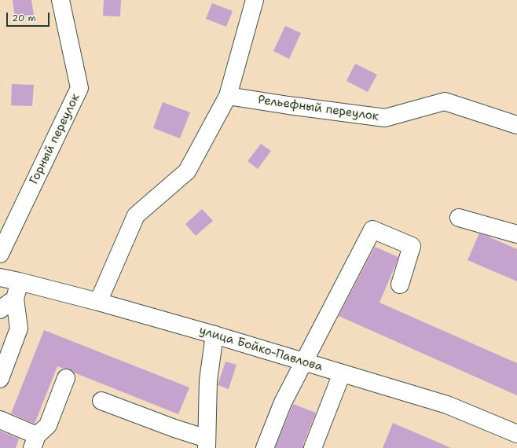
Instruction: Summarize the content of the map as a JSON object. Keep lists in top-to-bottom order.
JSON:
{
  "streets": {
    "street": ["Рельефный переулок", "Горный переулок", "улица Бойко-Павлова"]
  },
  "scale_bar": "20 m"
}
